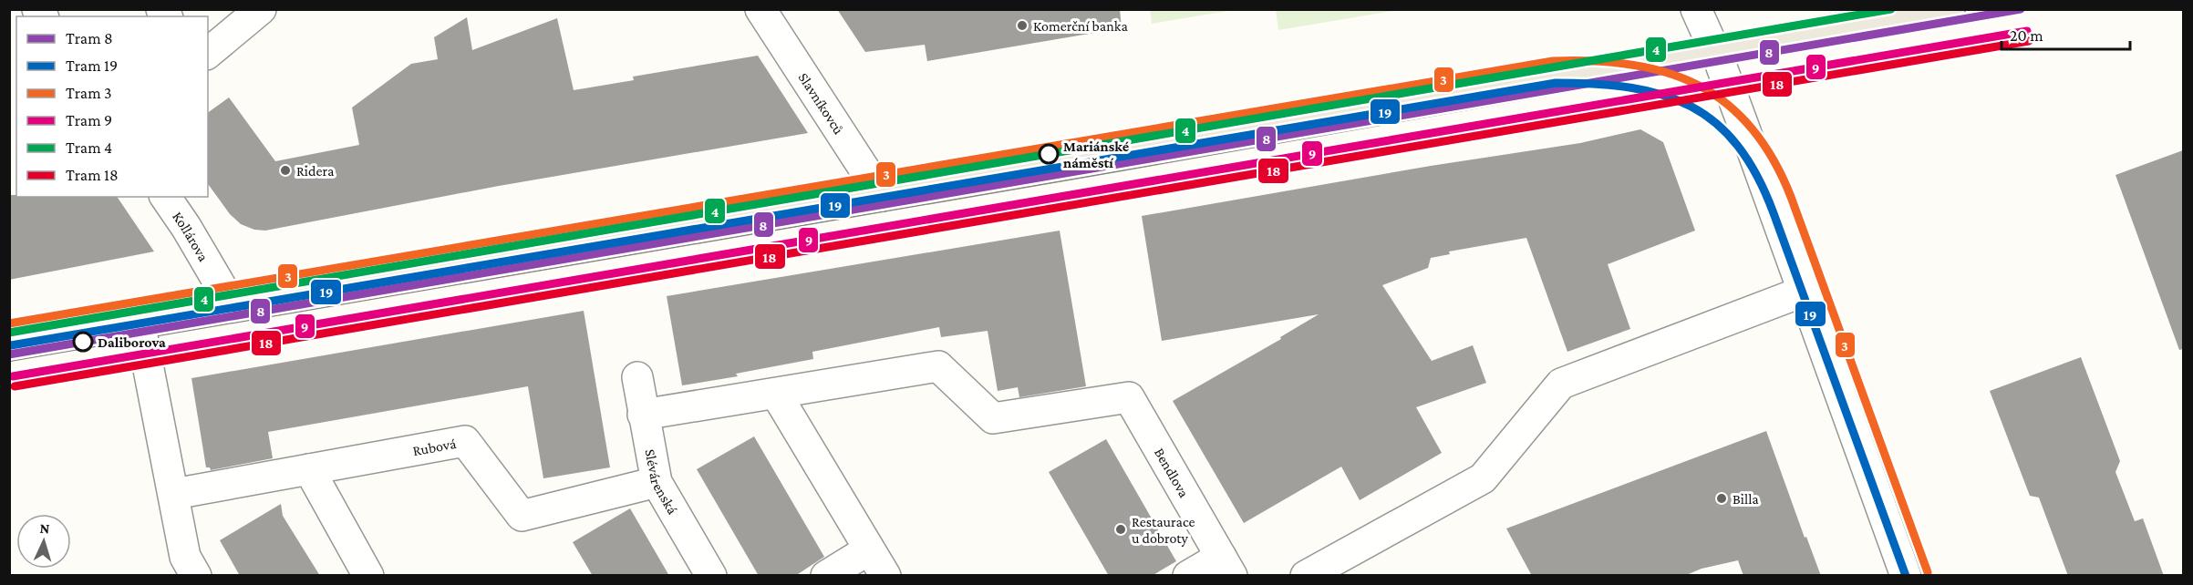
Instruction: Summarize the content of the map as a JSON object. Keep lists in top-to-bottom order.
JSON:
{
  "streets": {
    "street": [
      "Slavníkovců",
      "Kollárova",
      "Rubová",
      "Bendlova",
      "Slévárenská"
    ]
  },
  "crossings": [
    ["Rubová", "Slévárenská"]
  ],
  "places": [
    "Komerční banka",
    "Mariánské náměstí",
    "Ridera",
    "Daliborova",
    "Billa",
    "Restaurace u dobroty"
  ],
  "lines": [
    "tram line 8",
    "tram line 4",
    "tram line 9",
    "tram line 18",
    "tram line 3",
    "tram line 19"
  ],
  "legend": [
    "Tram 8",
    "Tram 19",
    "Tram 3",
    "Tram 9",
    "Tram 4",
    "Tram 18"
  ],
  "scale_bar": "20 m",
  "north": "top"
}
